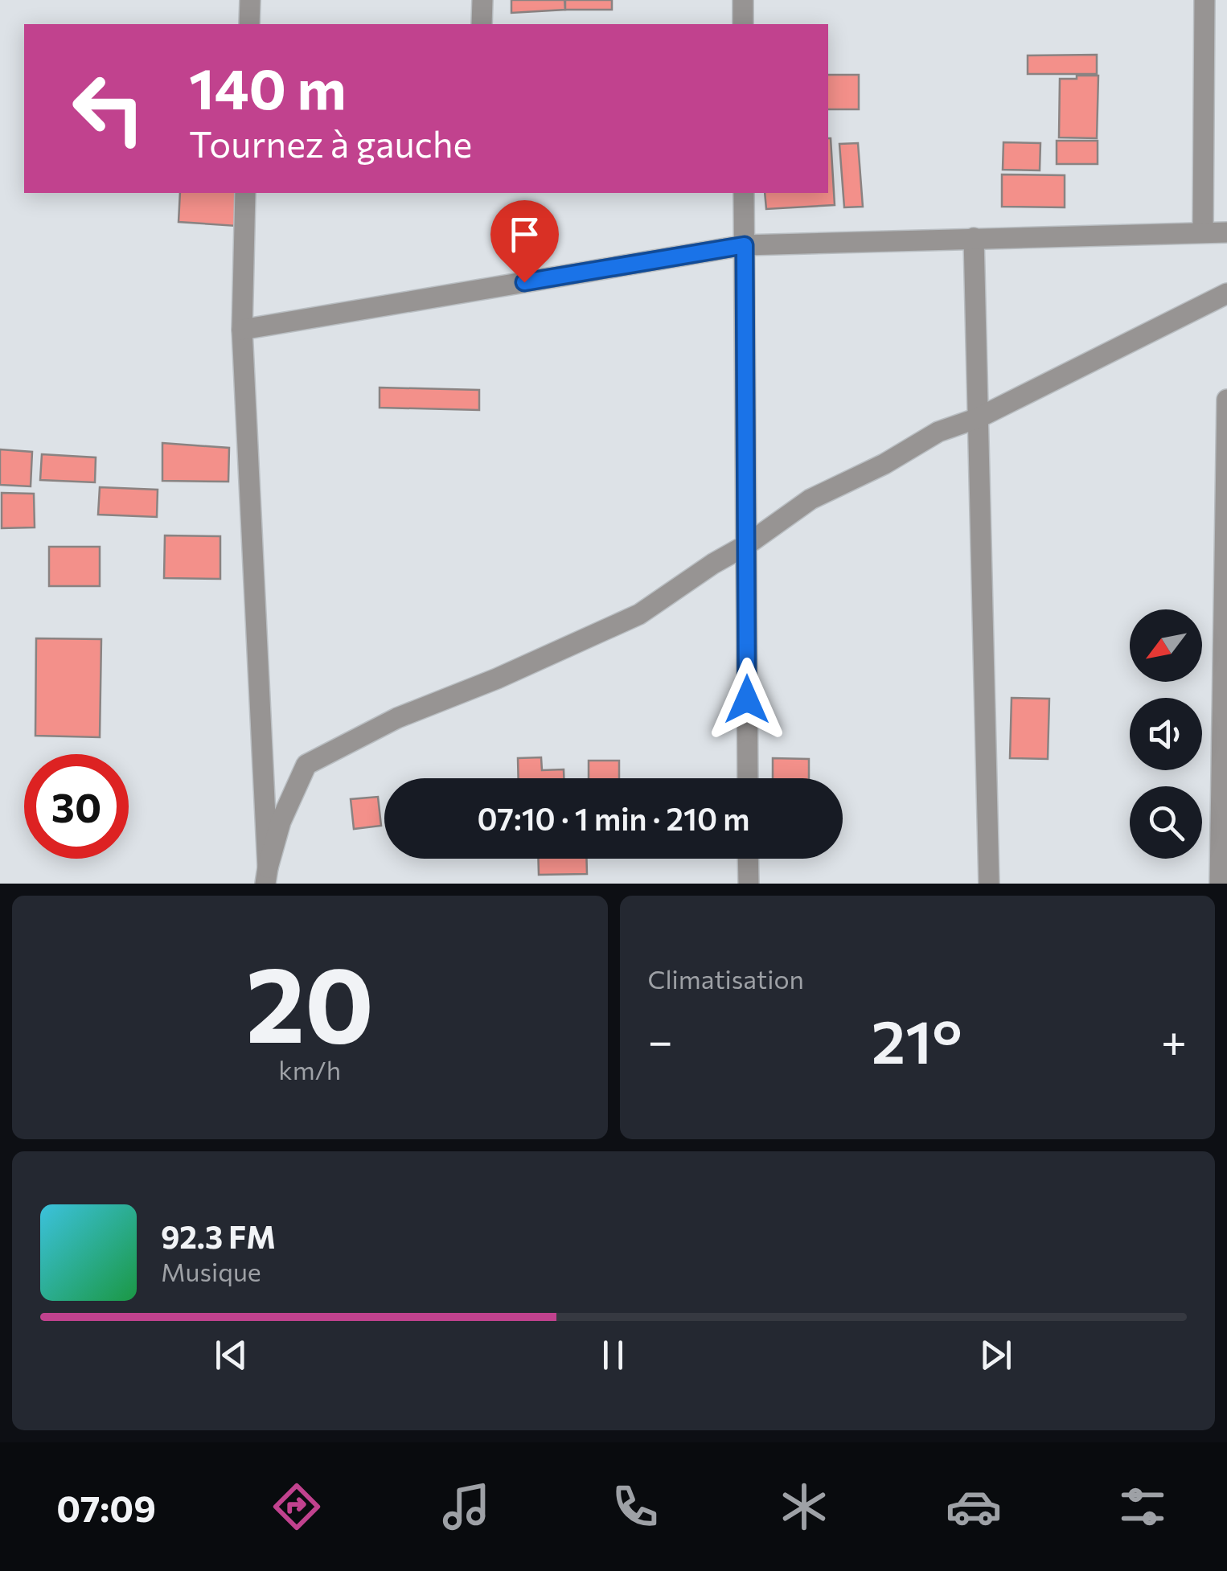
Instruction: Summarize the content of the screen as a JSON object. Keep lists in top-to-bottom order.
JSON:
{
  "north": "bottom left",
  "page": {
    "turn": ["140 m", "Tournez à gauche"],
    "limit": "30",
    "trip": "07:10 · 1 min · 210 m",
    "tile": [
      ["20", "km/h"],
      "Climatisation"
    ],
    "heat": ["−", "21°", "+"],
    "song": ["92.3 FM", "Musique"],
    "tabs": "07:09"
  }
}
